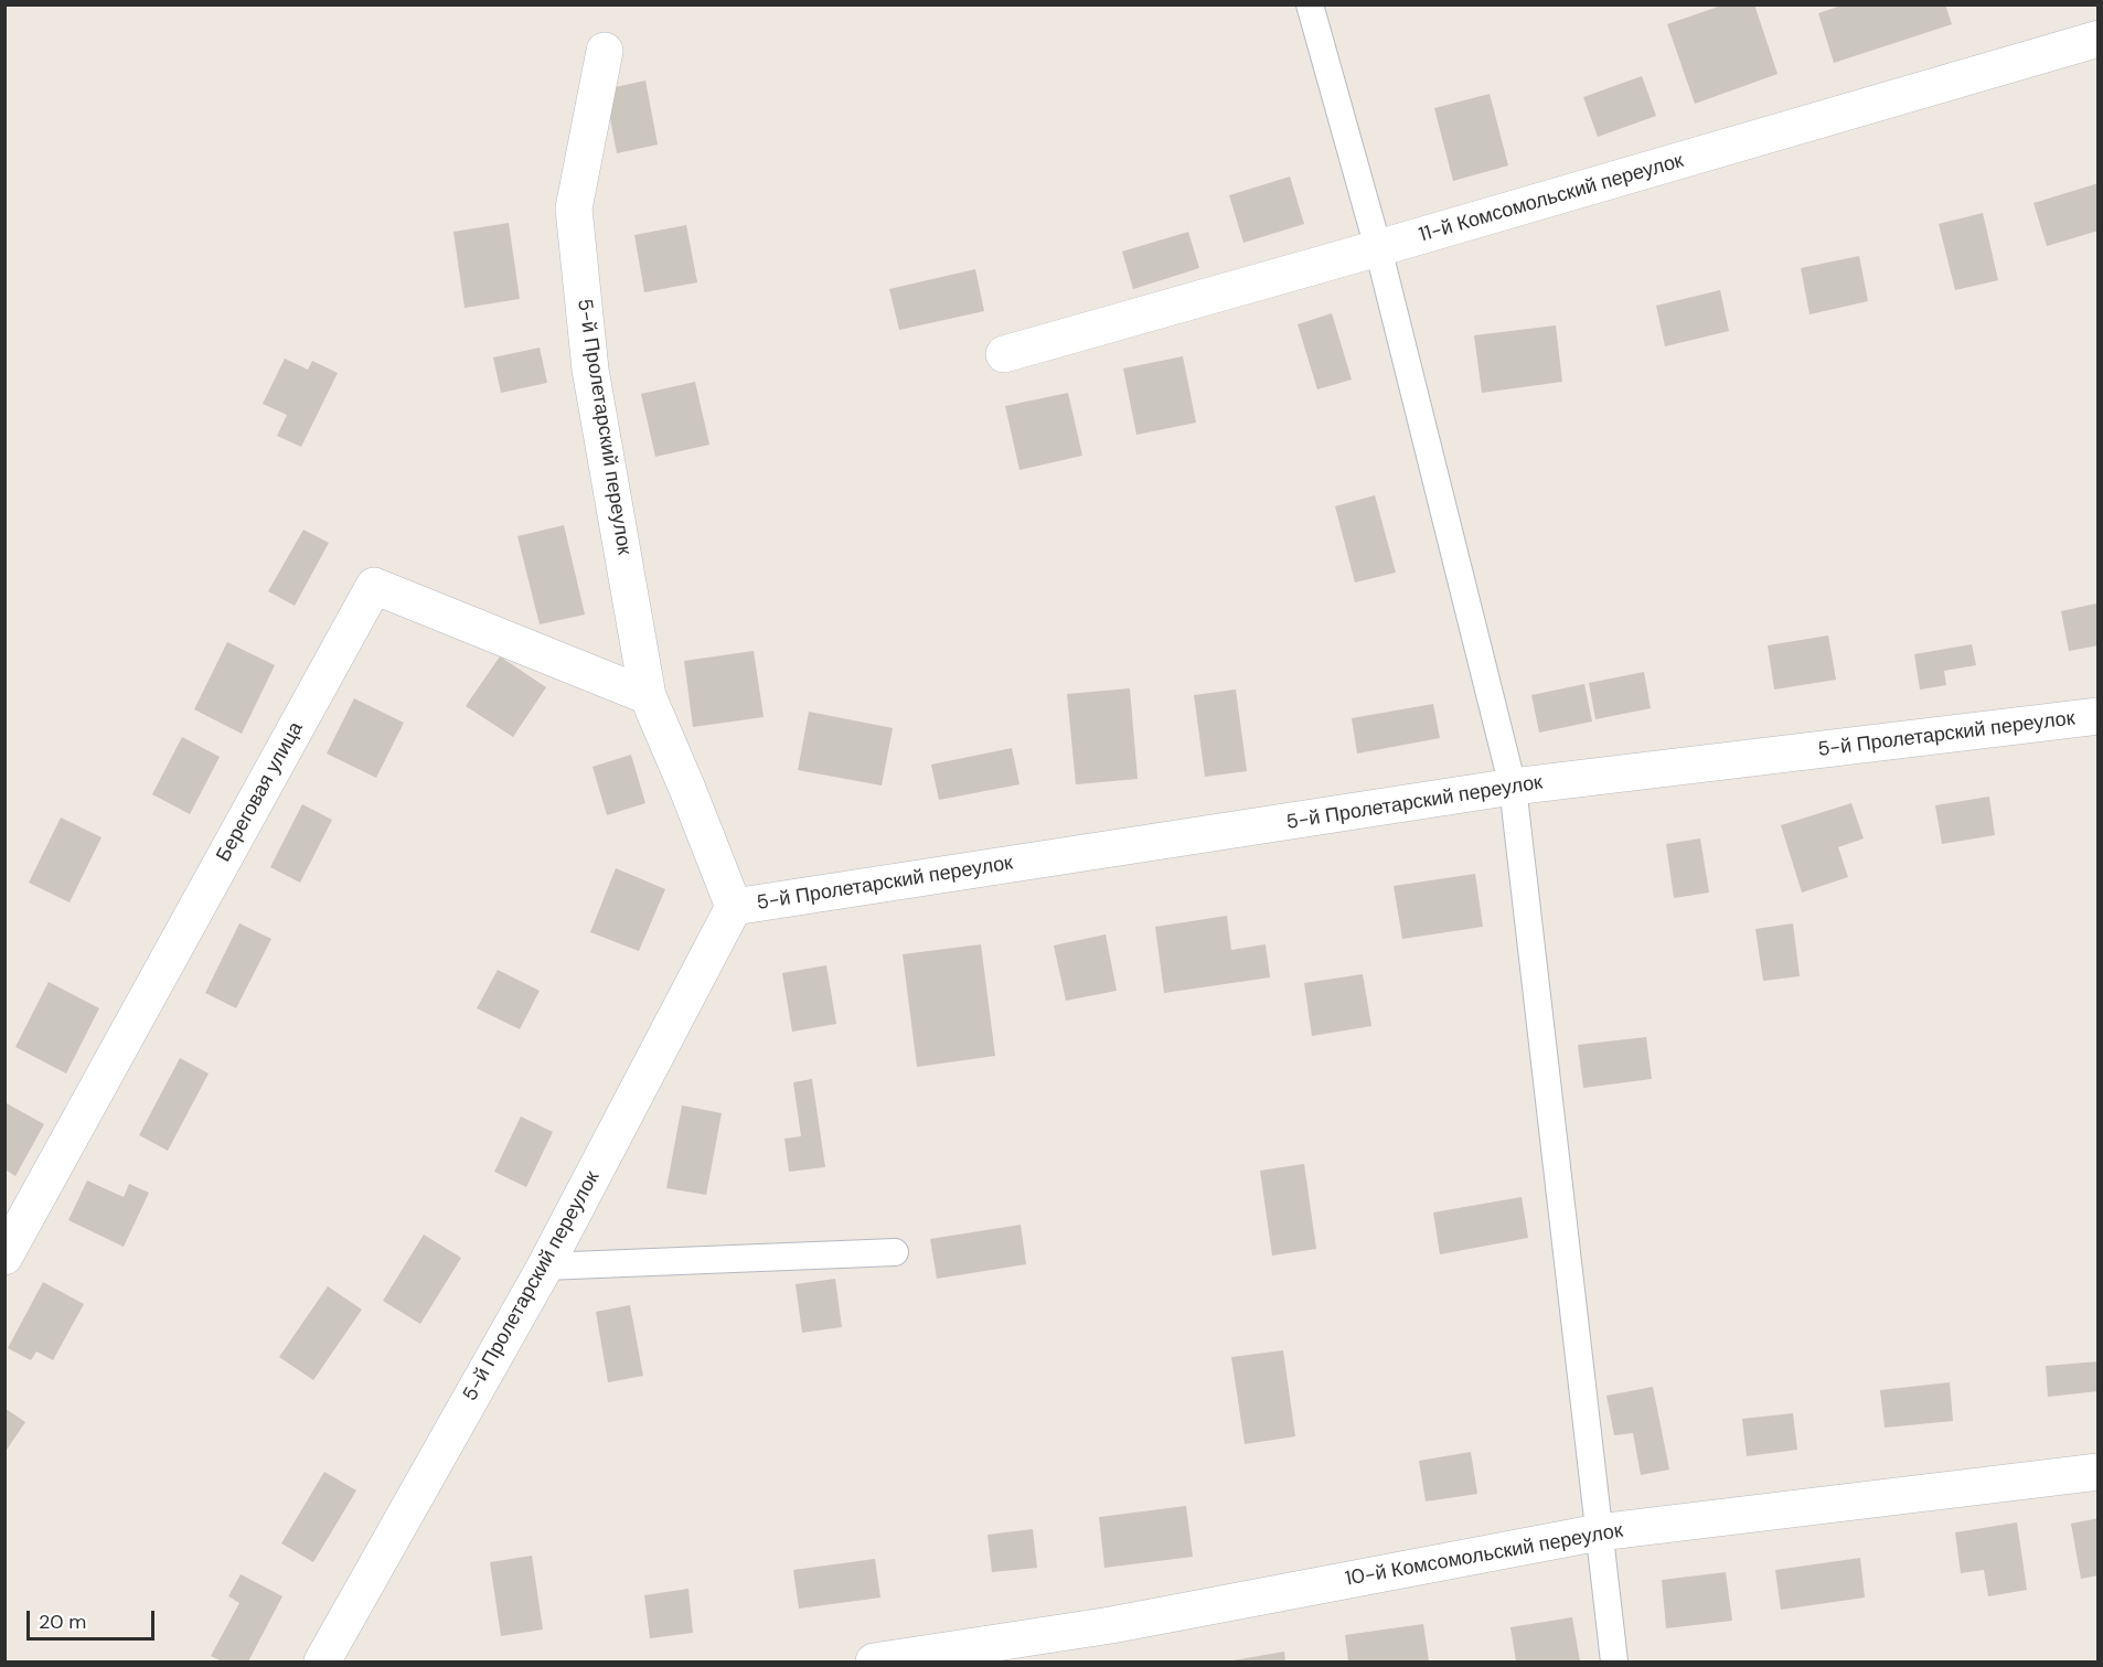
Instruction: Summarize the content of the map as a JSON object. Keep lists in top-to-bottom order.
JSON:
{
  "streets": {
    "street": [
      "11-й Комсомольский переулок",
      "5-й Пролетарский переулок",
      "Береговая улица",
      "10-й Комсомольский переулок"
    ]
  },
  "crossings": [
    ["5-й Пролетарский переулок", "Береговая улица"]
  ],
  "scale_bar": "20 m"
}
